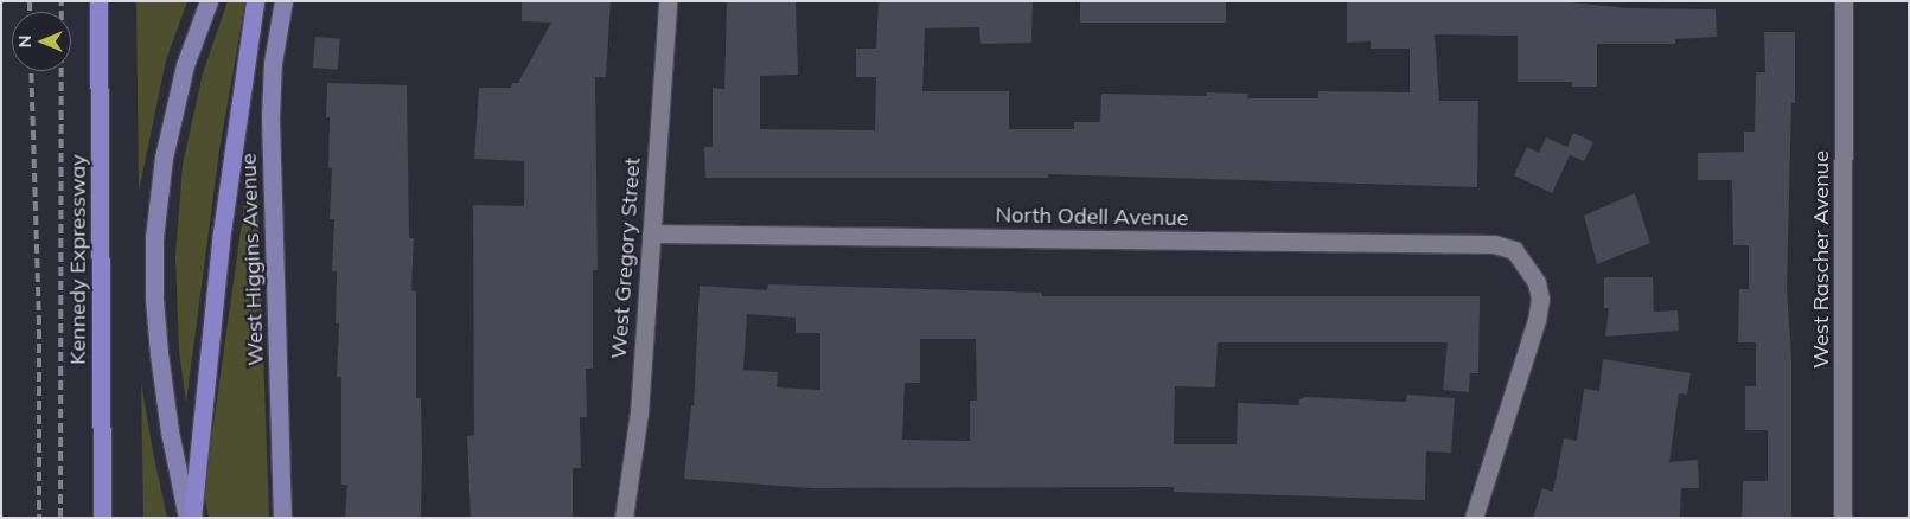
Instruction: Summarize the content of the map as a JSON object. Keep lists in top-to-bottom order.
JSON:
{
  "streets": {
    "highway": ["Kennedy Expressway"],
    "main road": ["West Higgins Avenue"],
    "street": ["North Odell Avenue", "West Gregory Street", "West Rascher Avenue"]
  },
  "crossings": [
    ["North Odell Avenue", "West Gregory Street"]
  ],
  "north": "left"
}
